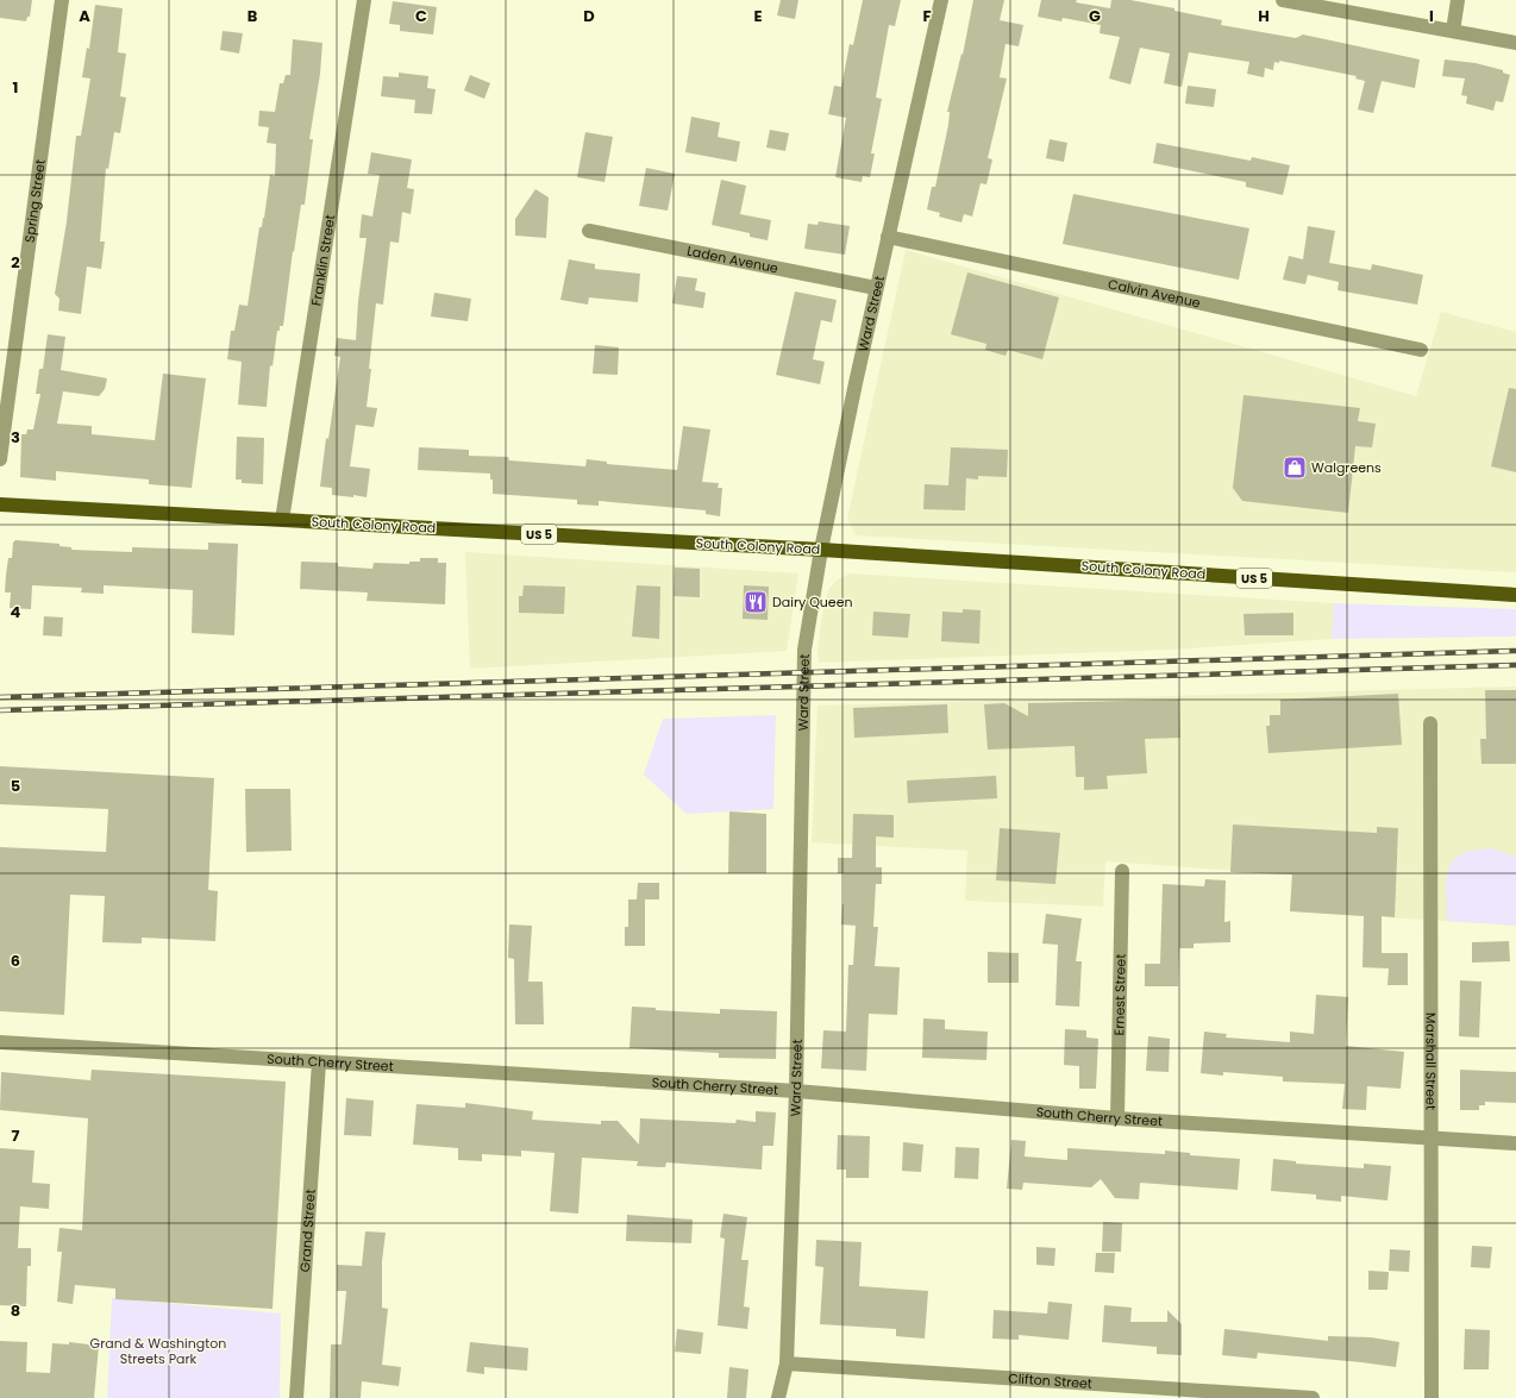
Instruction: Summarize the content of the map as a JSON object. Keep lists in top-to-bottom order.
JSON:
{
  "streets": {
    "main road": ["South Colony Road", "US 5"],
    "street": [
      "Spring Street",
      "Laden Avenue",
      "Franklin Street",
      "Calvin Avenue",
      "Ward Street",
      "Ernest Street",
      "Marshall Street",
      "South Cherry Street",
      "Grand Street",
      "Clifton Street"
    ]
  },
  "crossings": [
    ["Laden Avenue", "Ward Street"],
    ["Franklin Street", "South Colony Road"],
    ["Calvin Avenue", "Ward Street"],
    ["Ward Street", "South Colony Road"],
    ["Ward Street", "South Cherry Street"],
    ["Ward Street", "Clifton Street"],
    ["Ernest Street", "South Cherry Street"],
    ["Marshall Street", "South Cherry Street"],
    ["South Cherry Street", "Grand Street"]
  ],
  "parks": ["Grand & Washington Streets Park"],
  "places": {
    "shop": ["Walgreens"],
    "restaurant": ["Dairy Queen"]
  },
  "grid": {
    "columns": [
      "A",
      "B",
      "C",
      "D",
      "E",
      "F",
      "G",
      "H",
      "I"
    ],
    "rows": [
      "1",
      "2",
      "3",
      "4",
      "5",
      "6",
      "7",
      "8"
    ]
  }
}
